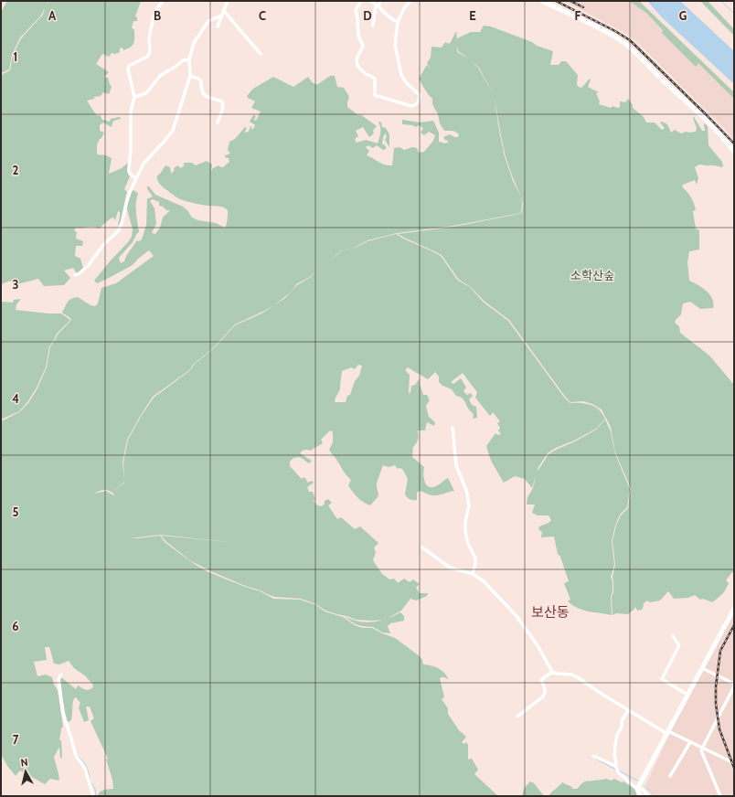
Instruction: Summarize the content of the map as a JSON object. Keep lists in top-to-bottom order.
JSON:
{
  "districts": ["보산동"],
  "parks": ["소학산숲"],
  "north": "top",
  "grid": {
    "columns": [
      "A",
      "B",
      "C",
      "D",
      "E",
      "F",
      "G"
    ],
    "rows": [
      "1",
      "2",
      "3",
      "4",
      "5",
      "6",
      "7"
    ]
  }
}
